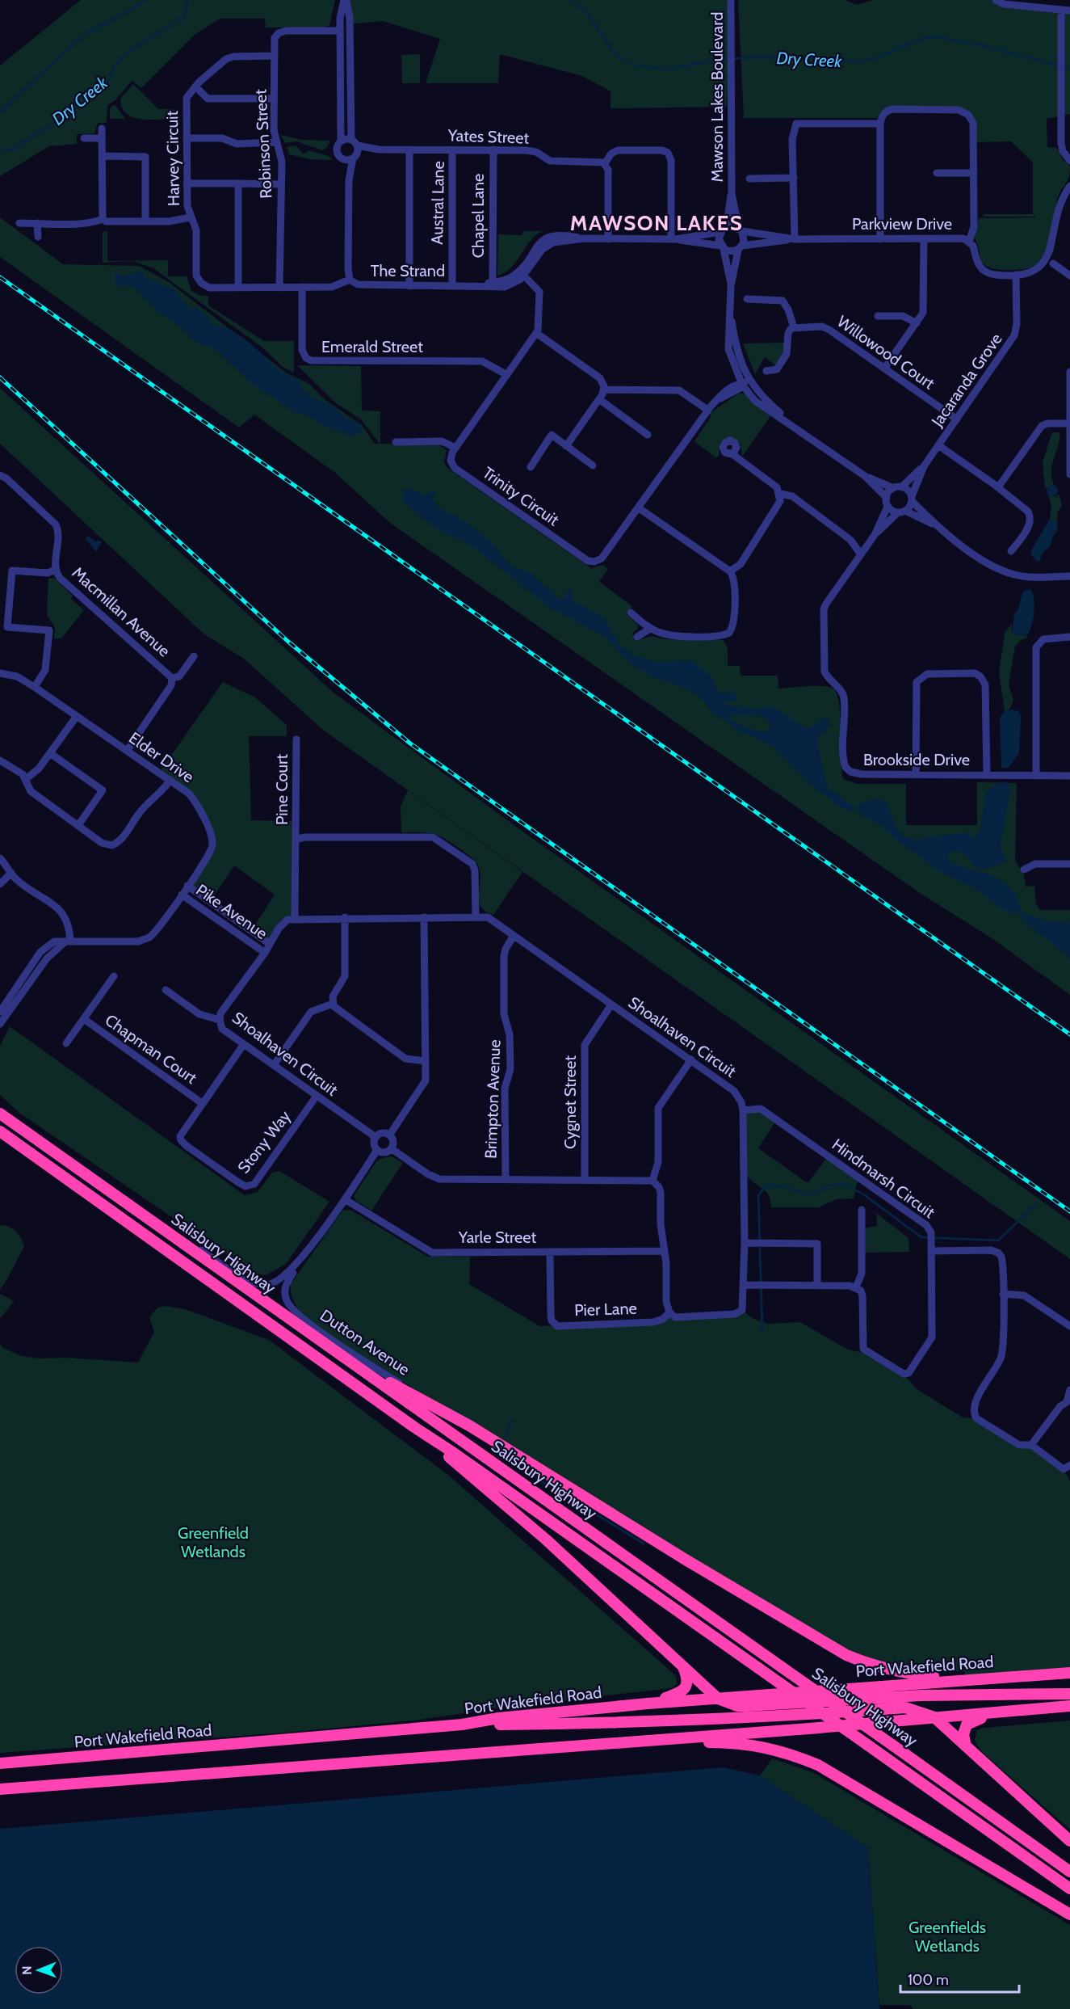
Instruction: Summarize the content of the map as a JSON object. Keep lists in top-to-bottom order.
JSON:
{
  "streets": {
    "highway": ["Salisbury Highway", "Port Wakefield Road"],
    "street": [
      "Mawson Lakes Boulevard",
      "Yates Street",
      "Robinson Street",
      "Harvey Circuit",
      "Austral Lane",
      "Chapel Lane",
      "Parkview Drive",
      "The Strand",
      "Emerald Street",
      "Willowood Court",
      "Jacaranda Grove",
      "Trinity Circuit",
      "Macmillan Avenue",
      "Elder Drive",
      "Brookside Drive",
      "Pine Court",
      "Pike Avenue",
      "Shoalhaven Circuit",
      "Chapman Court",
      "Brimpton Avenue",
      "Cygnet Street",
      "Stony Way",
      "Hindmarsh Circuit",
      "Yarle Street",
      "Pier Lane",
      "Dutton Avenue"
    ]
  },
  "crossings": [
    ["Mawson Lakes Boulevard", "Parkview Drive"],
    ["Mawson Lakes Boulevard", "The Strand"],
    ["Yates Street", "Austral Lane"],
    ["Yates Street", "Chapel Lane"],
    ["Yates Street", "The Strand"],
    ["Robinson Street", "Harvey Circuit"],
    ["Robinson Street", "The Strand"],
    ["Harvey Circuit", "The Strand"],
    ["Harvey Circuit", "Emerald Street"],
    ["Austral Lane", "The Strand"],
    ["Chapel Lane", "The Strand"],
    ["Parkview Drive", "The Strand"],
    ["Parkview Drive", "Jacaranda Grove"],
    ["Willowood Court", "Jacaranda Grove"],
    ["Jacaranda Grove", "Brookside Drive"],
    ["Macmillan Avenue", "Elder Drive"],
    ["Elder Drive", "Pike Avenue"],
    ["Pine Court", "Shoalhaven Circuit"],
    ["Pike Avenue", "Shoalhaven Circuit"],
    ["Shoalhaven Circuit", "Brimpton Avenue"],
    ["Shoalhaven Circuit", "Cygnet Street"],
    ["Shoalhaven Circuit", "Stony Way"],
    ["Shoalhaven Circuit", "Hindmarsh Circuit"],
    ["Shoalhaven Circuit", "Pier Lane"],
    ["Shoalhaven Circuit", "Dutton Avenue"],
    ["Chapman Court", "Stony Way"],
    ["Yarle Street", "Pier Lane"],
    ["Yarle Street", "Dutton Avenue"],
    ["Salisbury Highway", "Dutton Avenue"]
  ],
  "districts": ["MAWSON LAKES"],
  "water": ["Dry Creek"],
  "parks": ["Greenfield Wetlands", "Greenfields Wetlands"],
  "scale_bar": "100 m",
  "north": "left"
}
